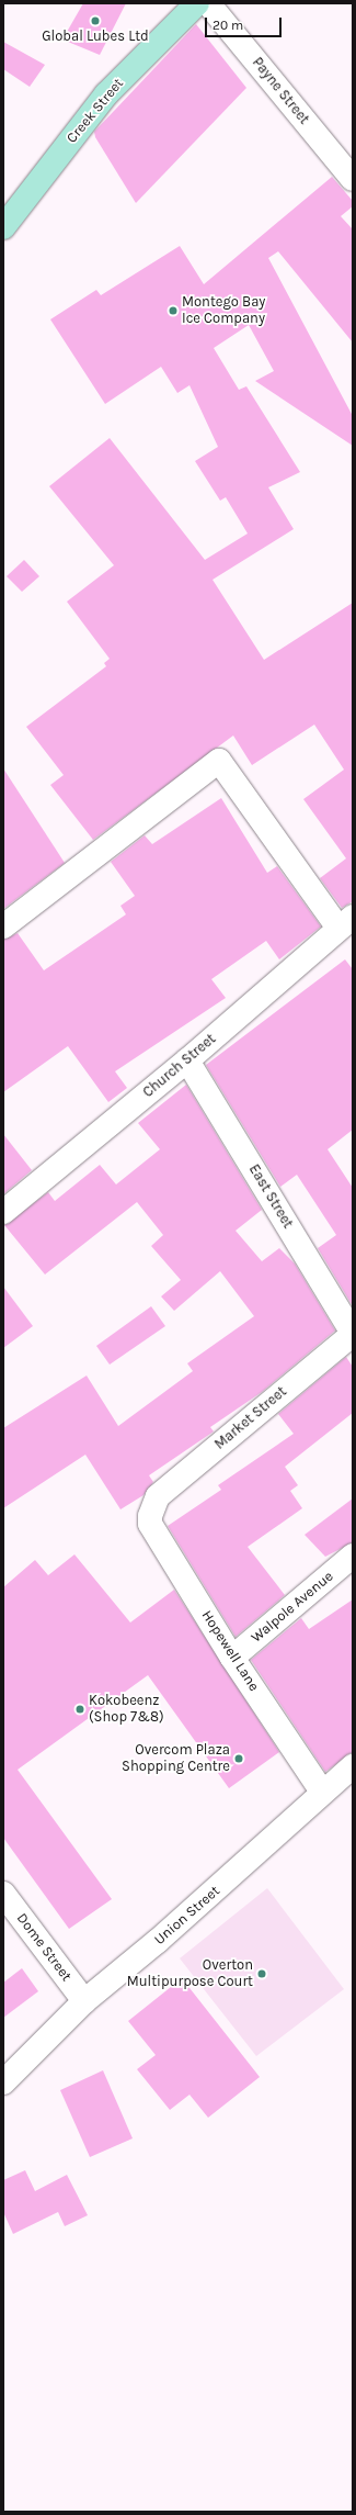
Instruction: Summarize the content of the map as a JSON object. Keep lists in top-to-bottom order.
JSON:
{
  "streets": {
    "main road": ["Creek Street"],
    "street": [
      "Payne Street",
      "Church Street",
      "East Street",
      "Market Street",
      "Walpole Avenue",
      "Hopewell Lane",
      "Union Street",
      "Dome Street"
    ]
  },
  "crossings": [
    ["Church Street", "East Street"],
    ["East Street", "Market Street"],
    ["Market Street", "Hopewell Lane"],
    ["Walpole Avenue", "Hopewell Lane"],
    ["Hopewell Lane", "Union Street"],
    ["Union Street", "Dome Street"]
  ],
  "places": [
    "Global Lubes Ltd",
    "Montego Bay Ice Company",
    "Kokobeenz (Shop 7&8)",
    "Overcom Plaza Shopping Centre",
    "Overton Multipurpose Court"
  ],
  "scale_bar": "20 m"
}
